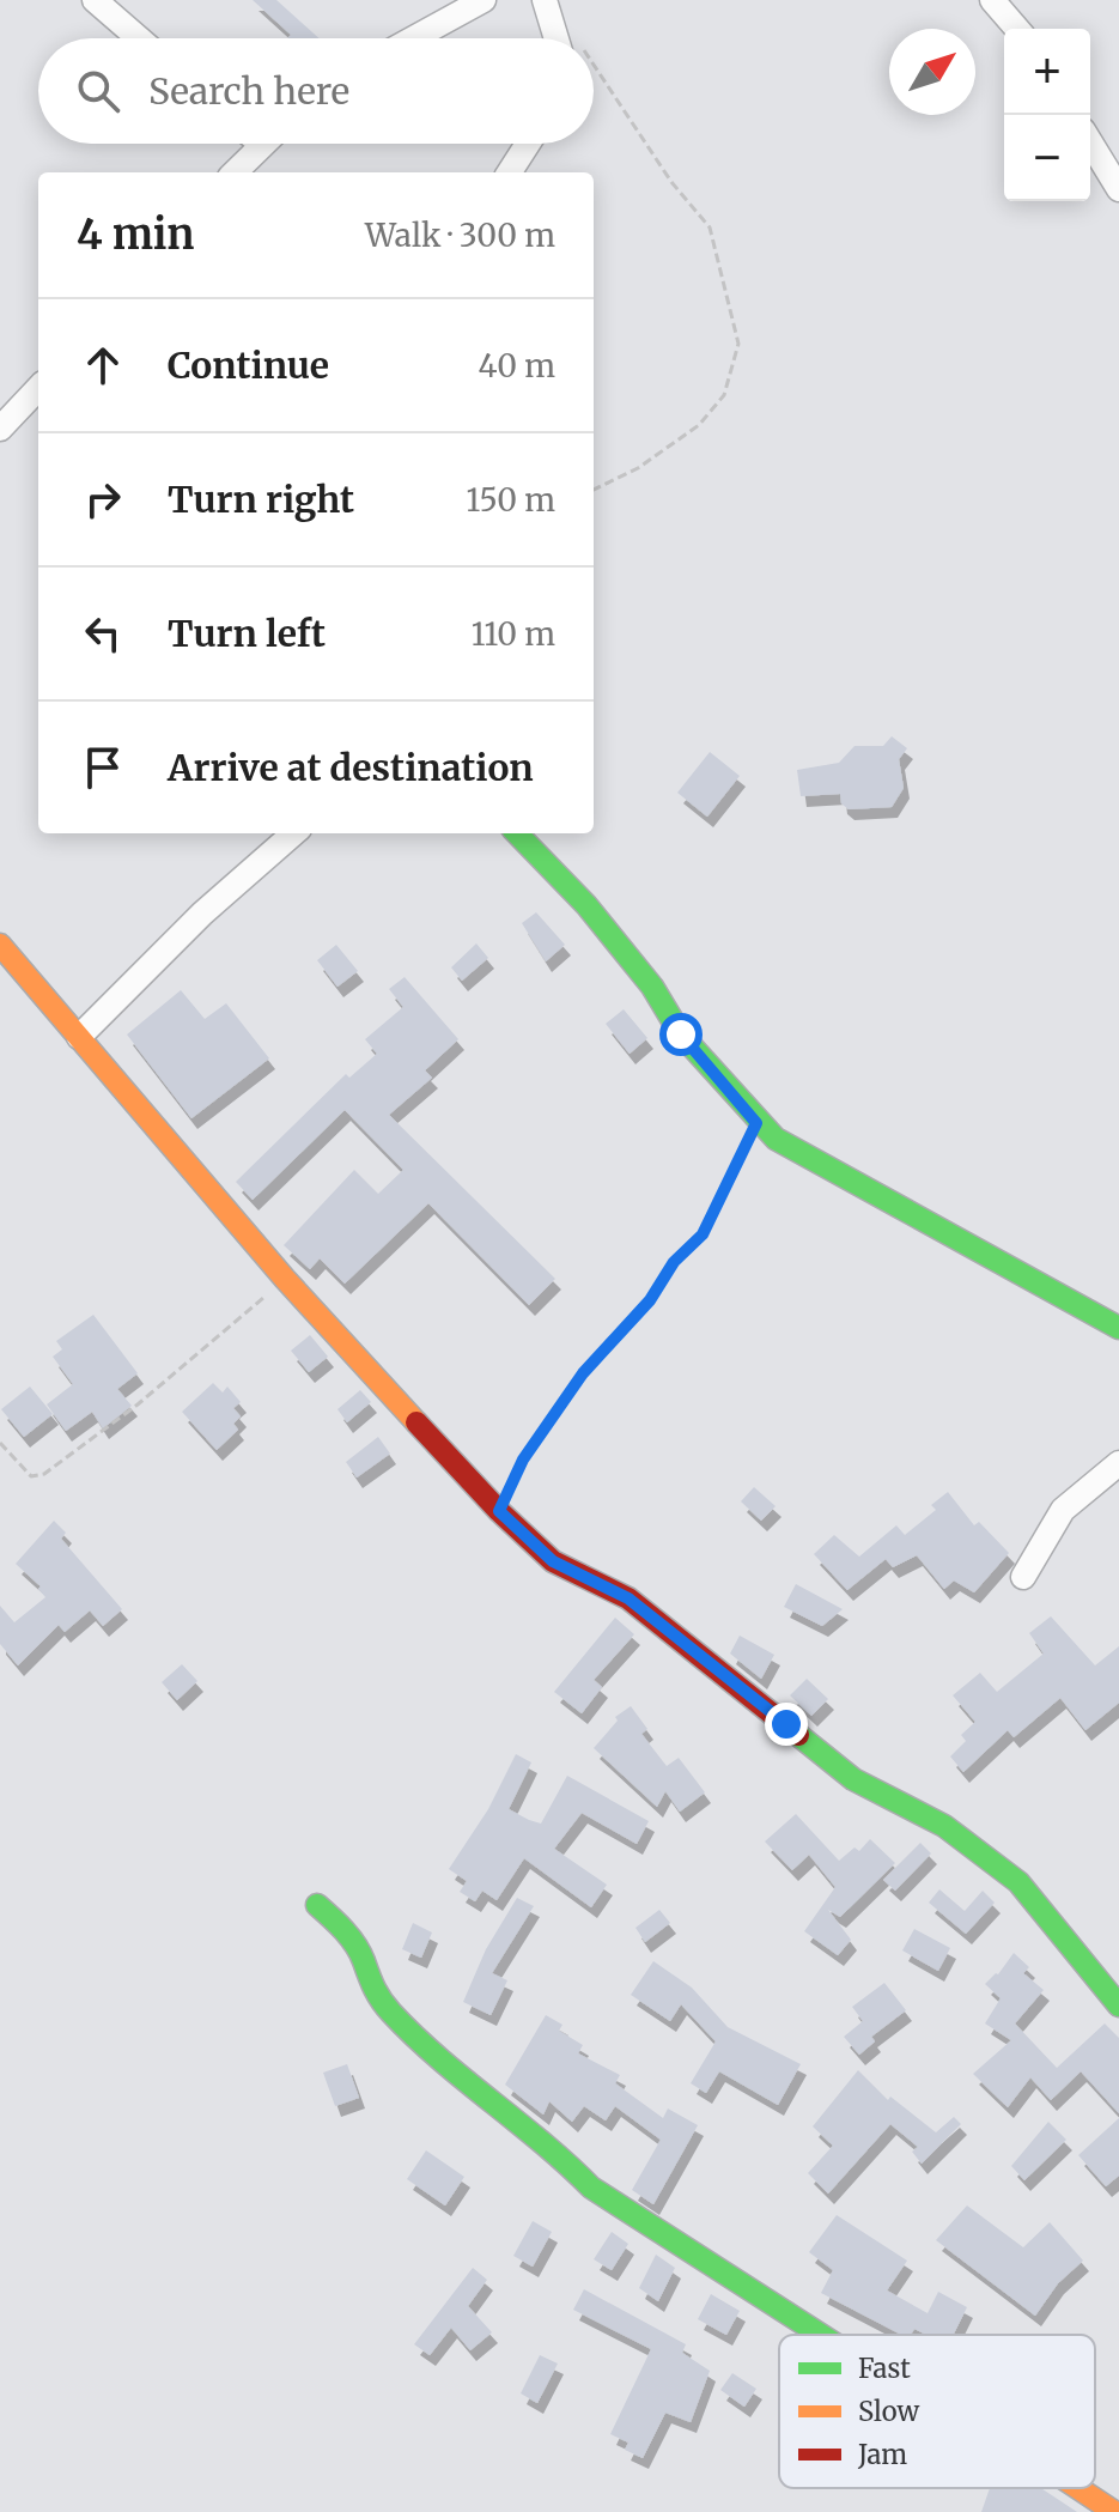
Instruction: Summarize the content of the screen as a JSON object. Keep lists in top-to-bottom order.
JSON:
{
  "legend": ["Fast", "Slow", "Jam"],
  "north": "top right",
  "page": {
    "map_buttons": ["+", "−"],
    "search": "Search here",
    "heading": ["4 min", "Walk · 300 m"],
    "list": [
      ["Continue", "40 m"],
      ["Turn right", "150 m"],
      ["Turn left", "110 m"],
      "Arrive at destination"
    ]
  }
}
